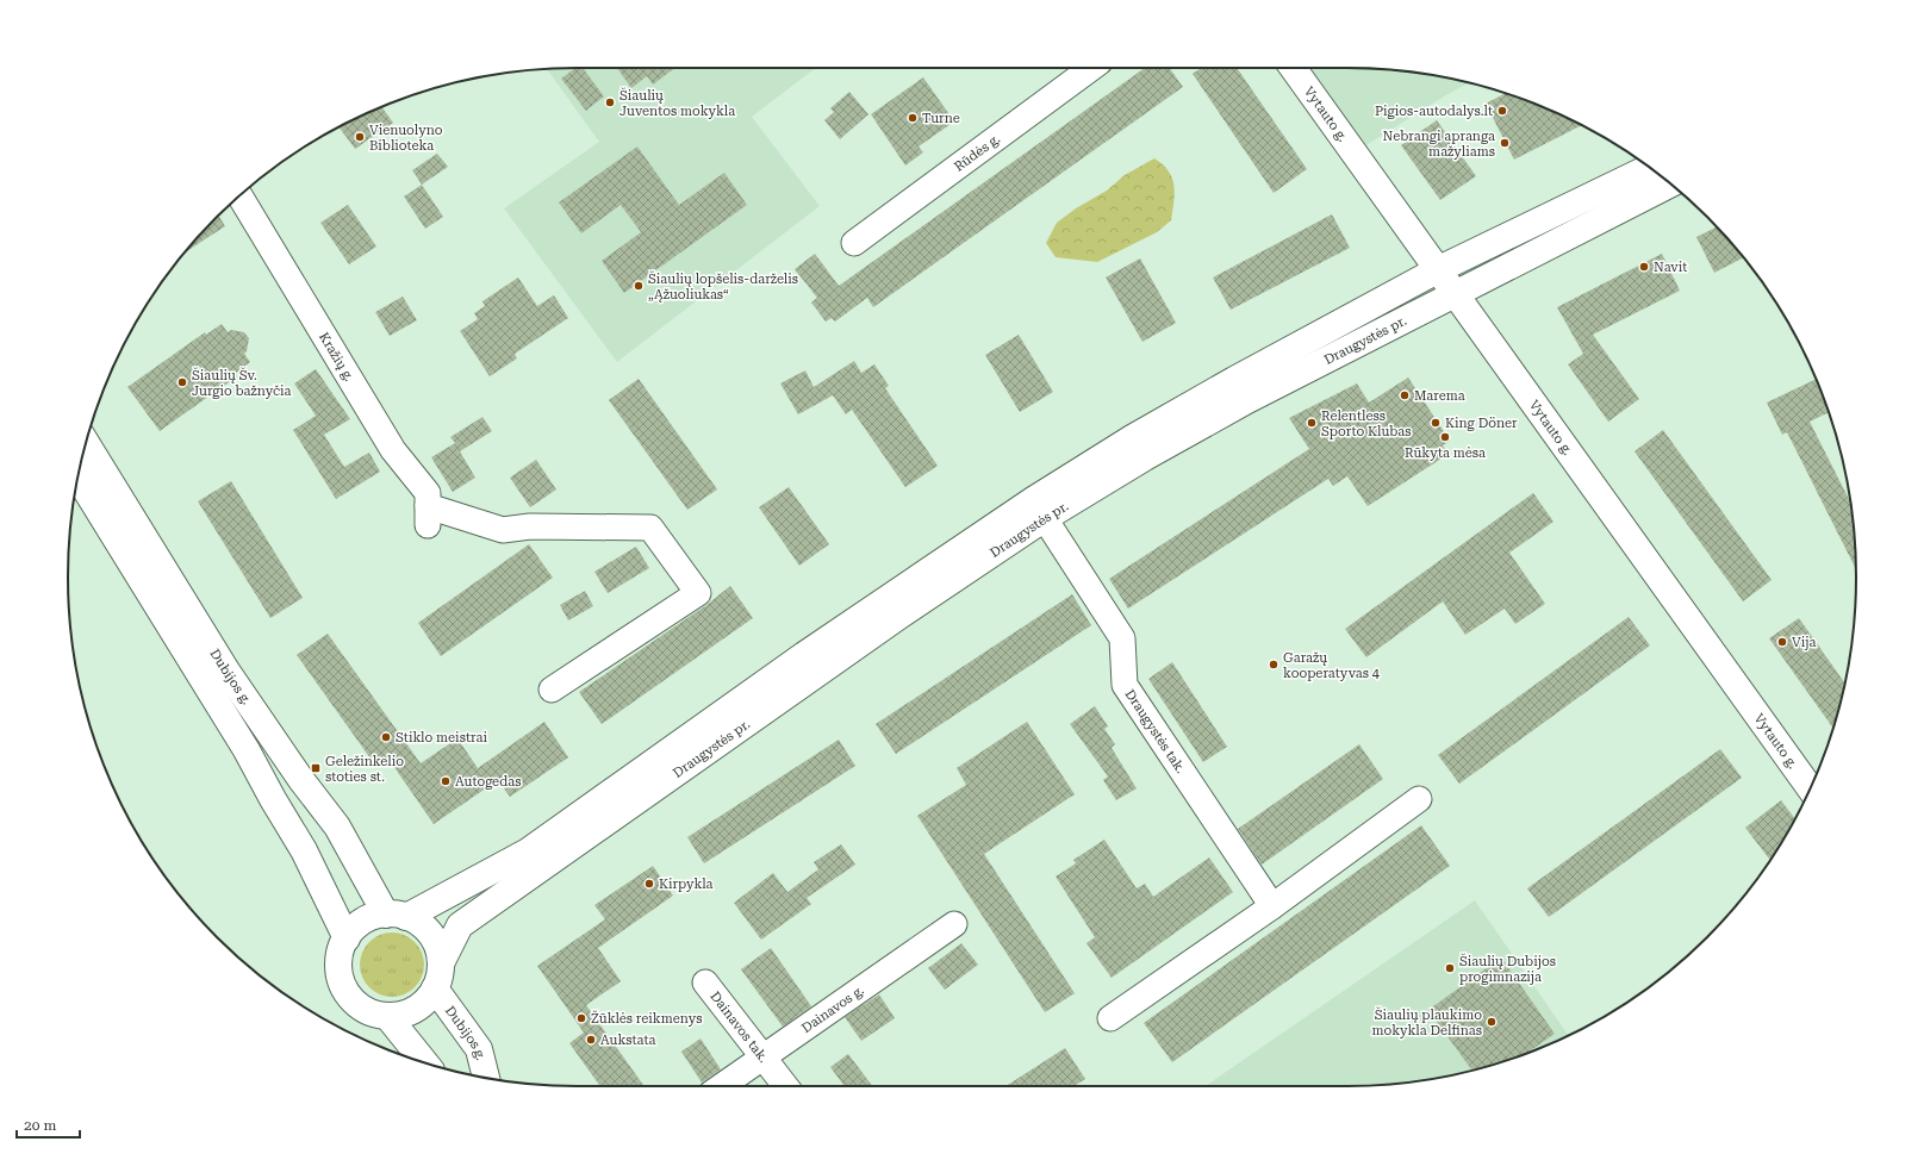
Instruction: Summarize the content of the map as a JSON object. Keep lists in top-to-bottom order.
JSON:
{
  "streets": {
    "main road": ["Vytauto g.", "Draugystės pr.", "Dubijos g."],
    "street": [
      "Rūdės g.",
      "Kražių g.",
      "Draugystės tak.",
      "Dainavos g.",
      "Dainavos tak."
    ]
  },
  "crossings": [
    ["Vytauto g.", "Draugystės pr."],
    ["Draugystės pr.", "Dubijos g."],
    ["Draugystės pr.", "Draugystės tak."],
    ["Dainavos g.", "Dainavos tak."]
  ],
  "places": {
    "other": [
      "Šiaulių Juventos mokykla",
      "Pigios-autodalys.lt",
      "Turne",
      "Vienuolyno Biblioteka",
      "Nebrangi apranga mažyliams",
      "Navit",
      "Šiaulių lopšelis-darželis „Ąžuoliukas“",
      "Šiaulių Šv. Jurgio bažnyčia",
      "Marema",
      "Relentless Sporto Klubas",
      "King Döner",
      "Rūkyta mėsa",
      "Vija",
      "Garažų kooperatyvas 4",
      "Stiklo meistrai",
      "Autogedas",
      "Kirpykla",
      "Šiaulių Dubijos progimnazija",
      "Žūklės reikmenys",
      "Šiaulių plaukimo mokykla Delfinas",
      "Aukstata"
    ],
    "transit": ["Geležinkelio stoties st."]
  },
  "scale_bar": "20 m"
}
